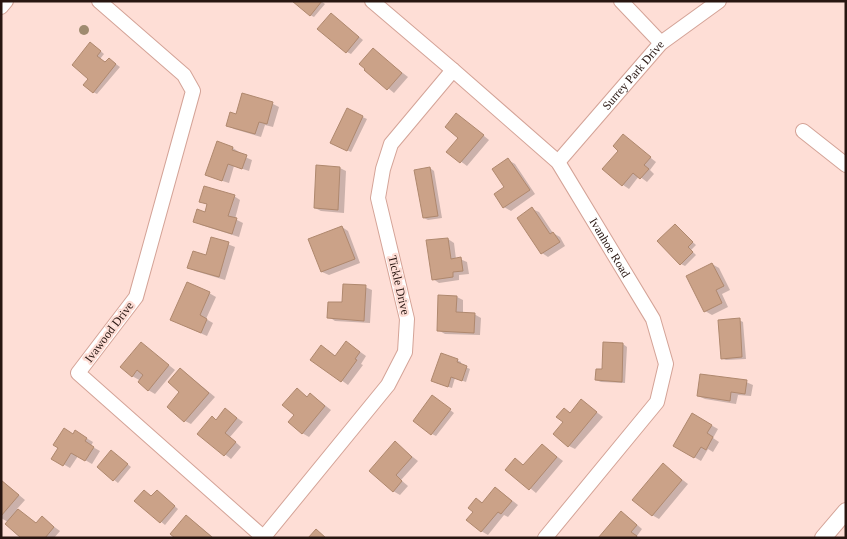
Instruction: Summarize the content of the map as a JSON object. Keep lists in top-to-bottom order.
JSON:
{
  "streets": {
    "street": [
      "Surrey Park Drive",
      "Ivanhoe Road",
      "Tickle Drive",
      "Ivawood Drive"
    ]
  },
  "crossings": [
    ["Surrey Park Drive", "Ivanhoe Road"],
    ["Ivanhoe Road", "Tickle Drive"],
    ["Tickle Drive", "Ivawood Drive"]
  ]
}
